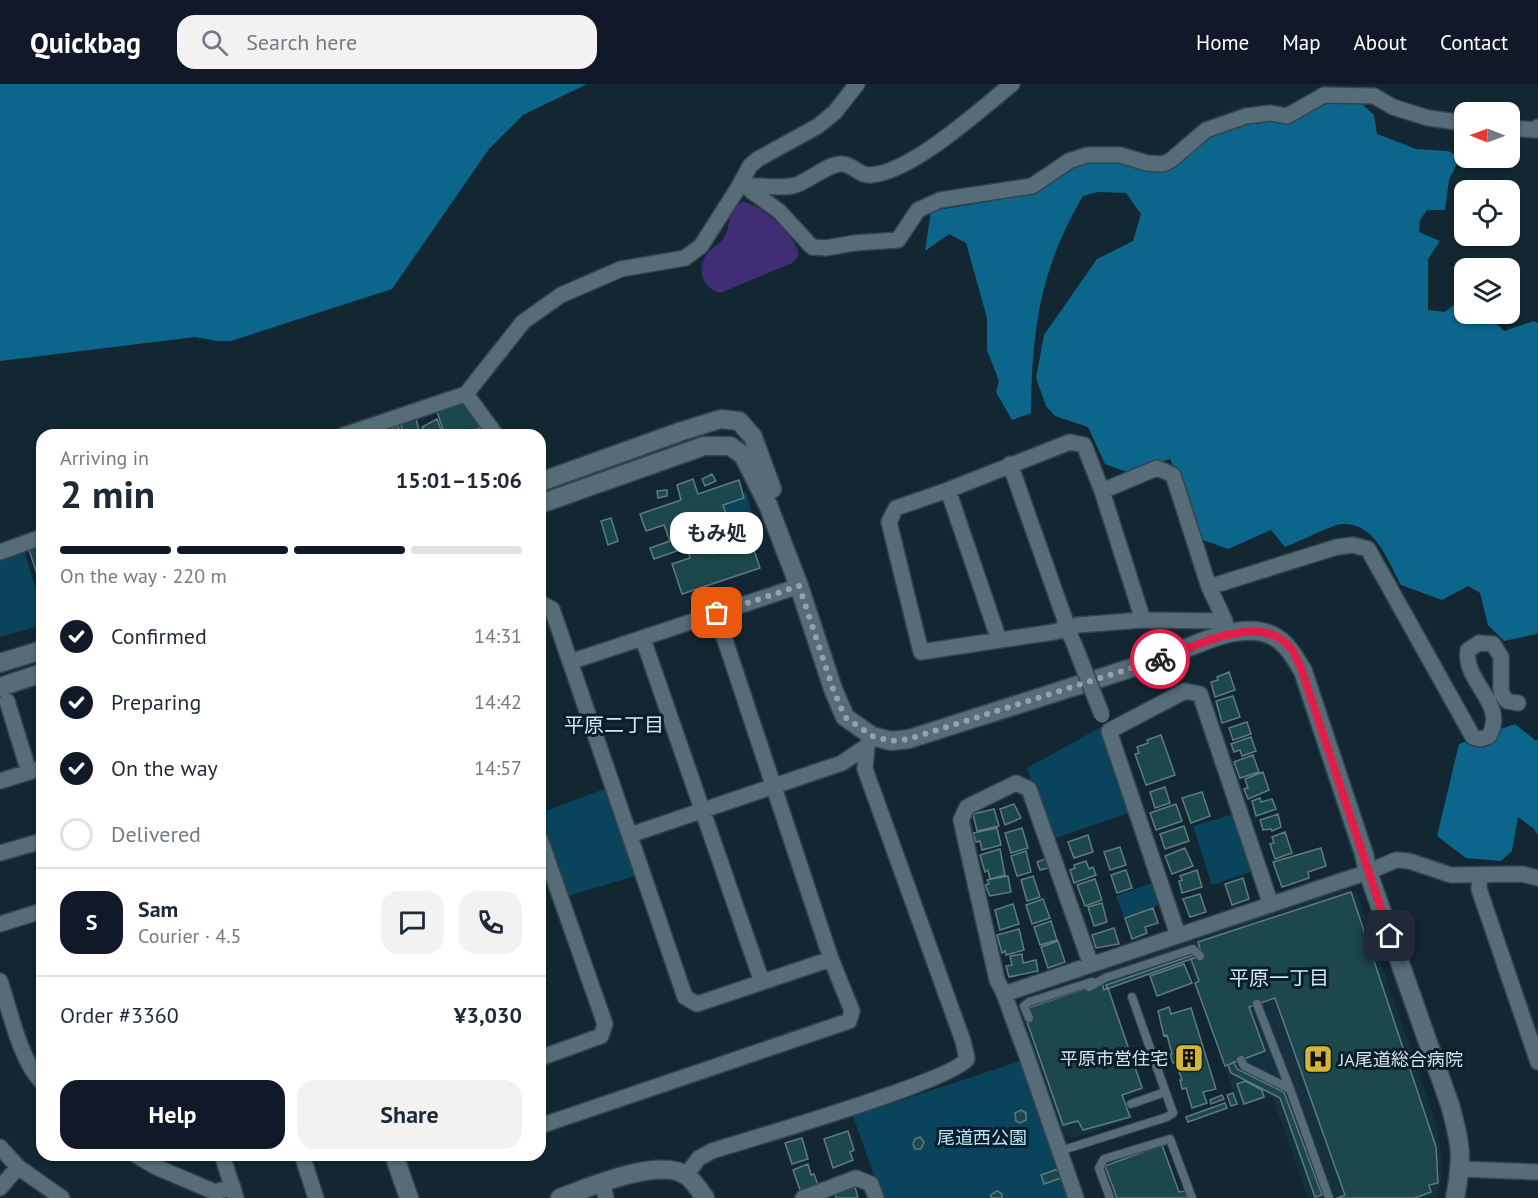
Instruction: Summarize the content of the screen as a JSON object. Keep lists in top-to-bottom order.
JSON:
{
  "districts": ["平原二丁目", "平原一丁目"],
  "parks": ["尾道西公園"],
  "places": {
    "other": ["もみ処"],
    "building": ["平原市営住宅"],
    "hospital": ["JA尾道総合病院"]
  },
  "north": "left",
  "page": {
    "header": "Quickbag",
    "search": "Search here",
    "nav": [
      "Home",
      "Map",
      "About",
      "Contact"
    ],
    "heading": ["2 min", "Arriving in", "15:01–15:06"],
    "panel": [
      "Sam",
      "Courier · 4.5",
      "Order #3360",
      "¥3,030"
    ],
    "bubble": "もみ処",
    "bar": "On the way · 220 m",
    "list": [
      ["Confirmed", "14:31"],
      ["Preparing", "14:42"],
      ["On the way", "14:57"],
      "Delivered"
    ],
    "round": "S",
    "buttons": ["Help", "Share"]
  }
}
